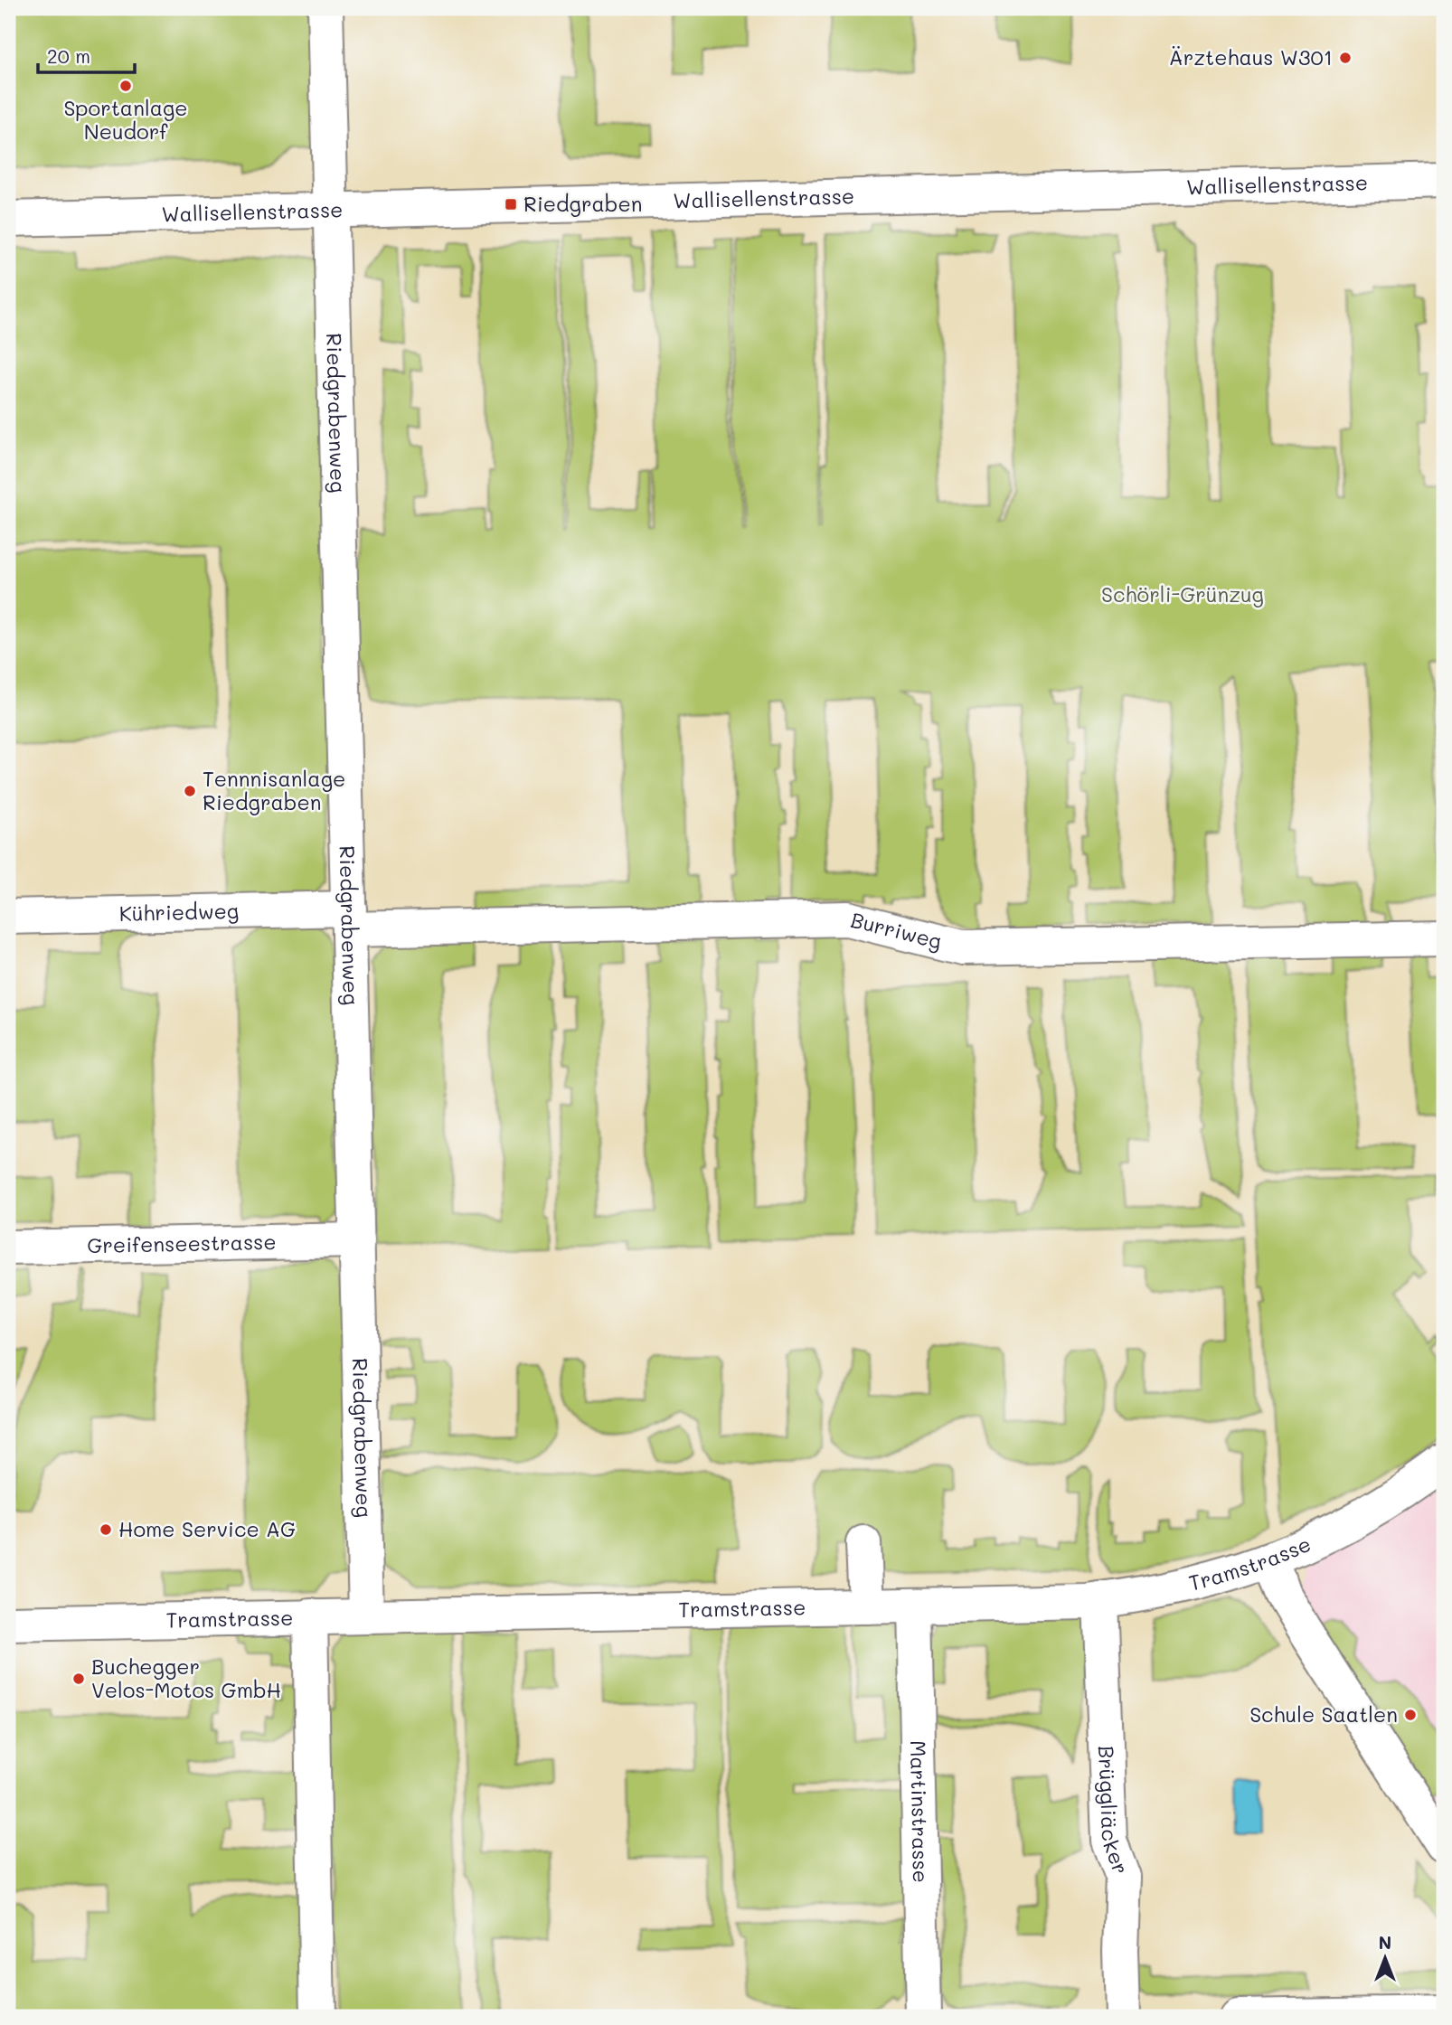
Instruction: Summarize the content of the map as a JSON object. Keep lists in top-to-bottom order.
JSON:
{
  "streets": {
    "street": [
      "Wallisellenstrasse",
      "Riedgrabenweg",
      "Kühriedweg",
      "Burriweg",
      "Greifenseestrasse",
      "Tramstrasse",
      "Brüggliäcker",
      "Martinstrasse"
    ]
  },
  "crossings": [
    ["Wallisellenstrasse", "Riedgrabenweg"],
    ["Riedgrabenweg", "Kühriedweg"],
    ["Riedgrabenweg", "Burriweg"],
    ["Riedgrabenweg", "Greifenseestrasse"],
    ["Riedgrabenweg", "Tramstrasse"],
    ["Kühriedweg", "Burriweg"],
    ["Tramstrasse", "Brüggliäcker"],
    ["Tramstrasse", "Martinstrasse"]
  ],
  "parks": ["Schörli-Grünzug"],
  "places": {
    "other": [
      "Ärztehaus W301",
      "Sportanlage Neudorf",
      "Tennnisanlage Riedgraben",
      "Home Service AG",
      "Buchegger Velos-Motos GmbH",
      "Schule Saatlen"
    ],
    "transit": ["Riedgraben"]
  },
  "scale_bar": "20 m",
  "north": "top"
}
